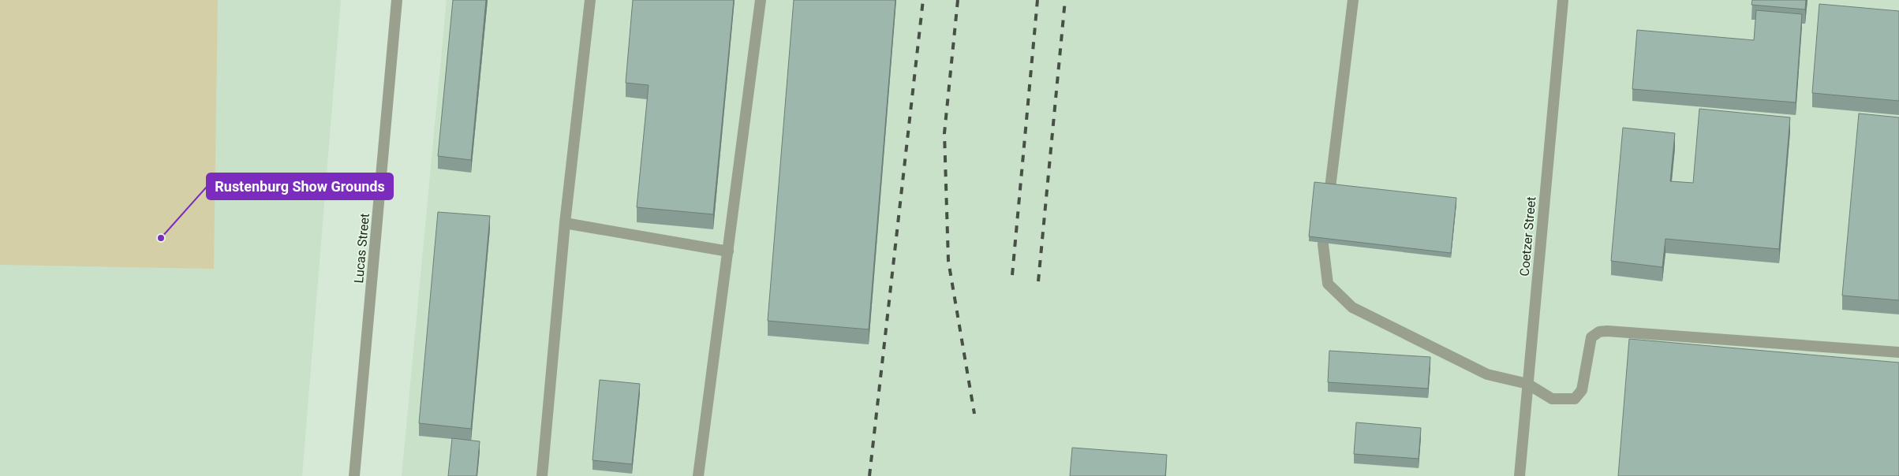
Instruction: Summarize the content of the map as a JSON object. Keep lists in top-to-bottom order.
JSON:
{
  "streets": {
    "street": ["Coetzer Street", "Lucas Street"]
  },
  "places": ["Rustenburg Show Grounds"]
}
